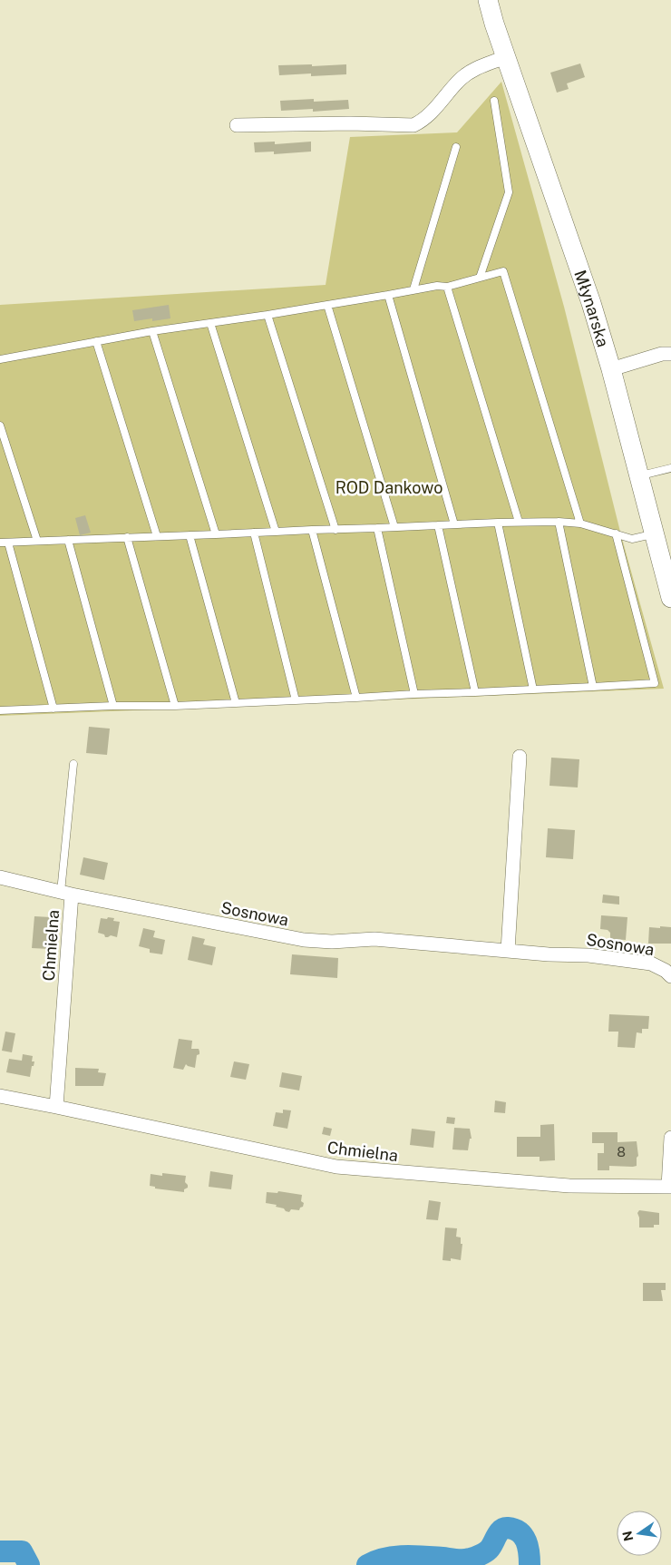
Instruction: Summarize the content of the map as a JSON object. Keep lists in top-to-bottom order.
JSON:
{
  "streets": {
    "street": ["Młynarska", "Sosnowa", "Chmielna"]
  },
  "crossings": [
    ["Sosnowa", "Chmielna"]
  ],
  "parks": ["ROD Dankowo"],
  "house_numbers": ["8"],
  "north": "left"
}
